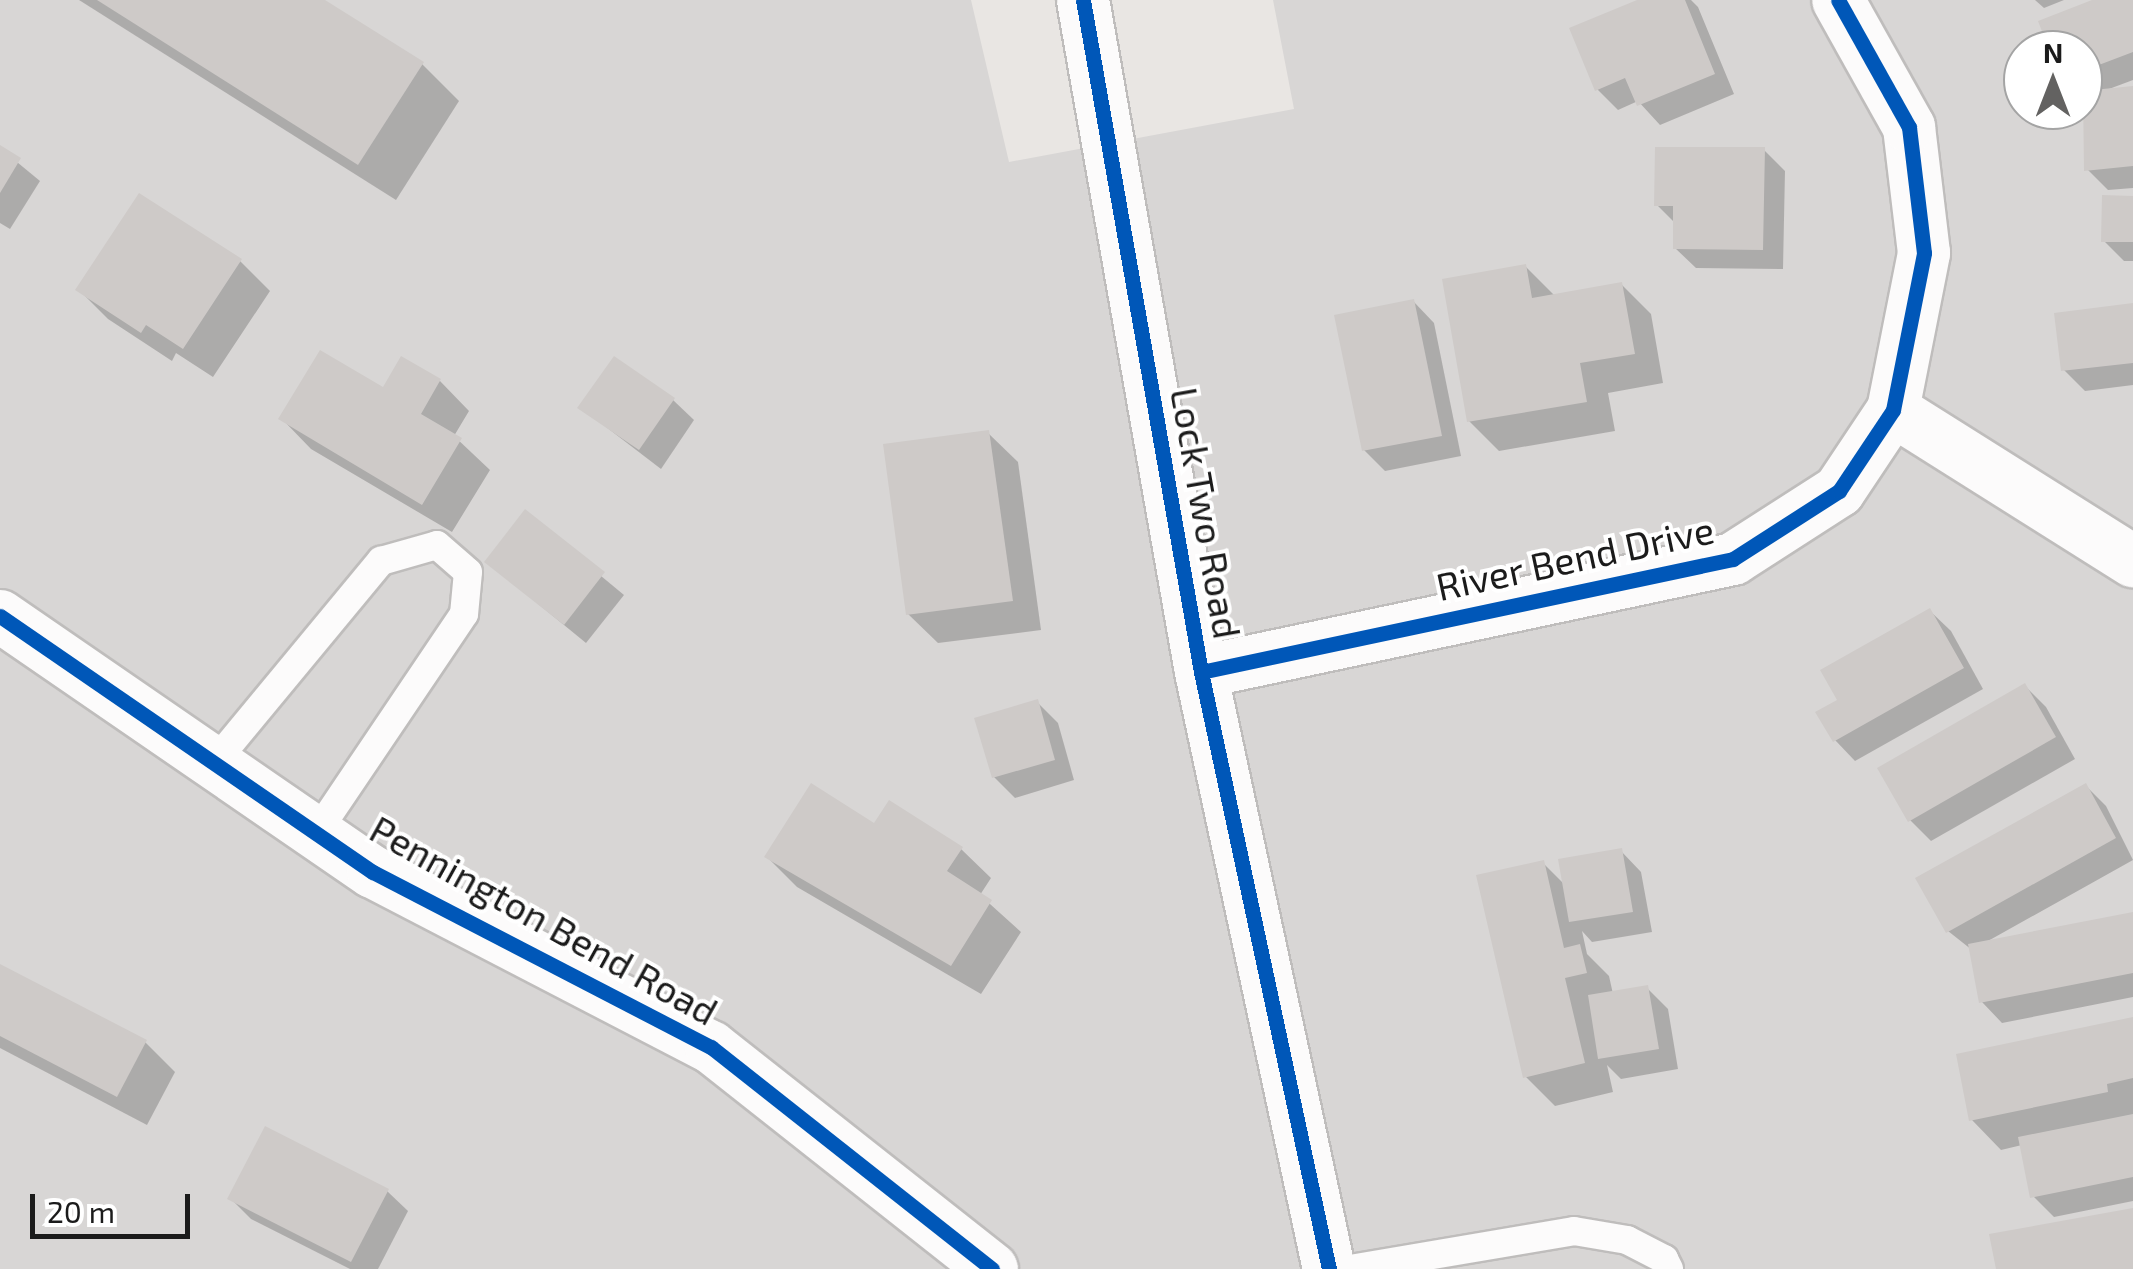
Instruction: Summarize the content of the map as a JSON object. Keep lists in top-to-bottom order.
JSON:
{
  "streets": {
    "street": ["Lock Two Road", "River Bend Drive", "Pennington Bend Road"]
  },
  "crossings": [
    ["Lock Two Road", "River Bend Drive"]
  ],
  "scale_bar": "20 m",
  "north": "top"
}
